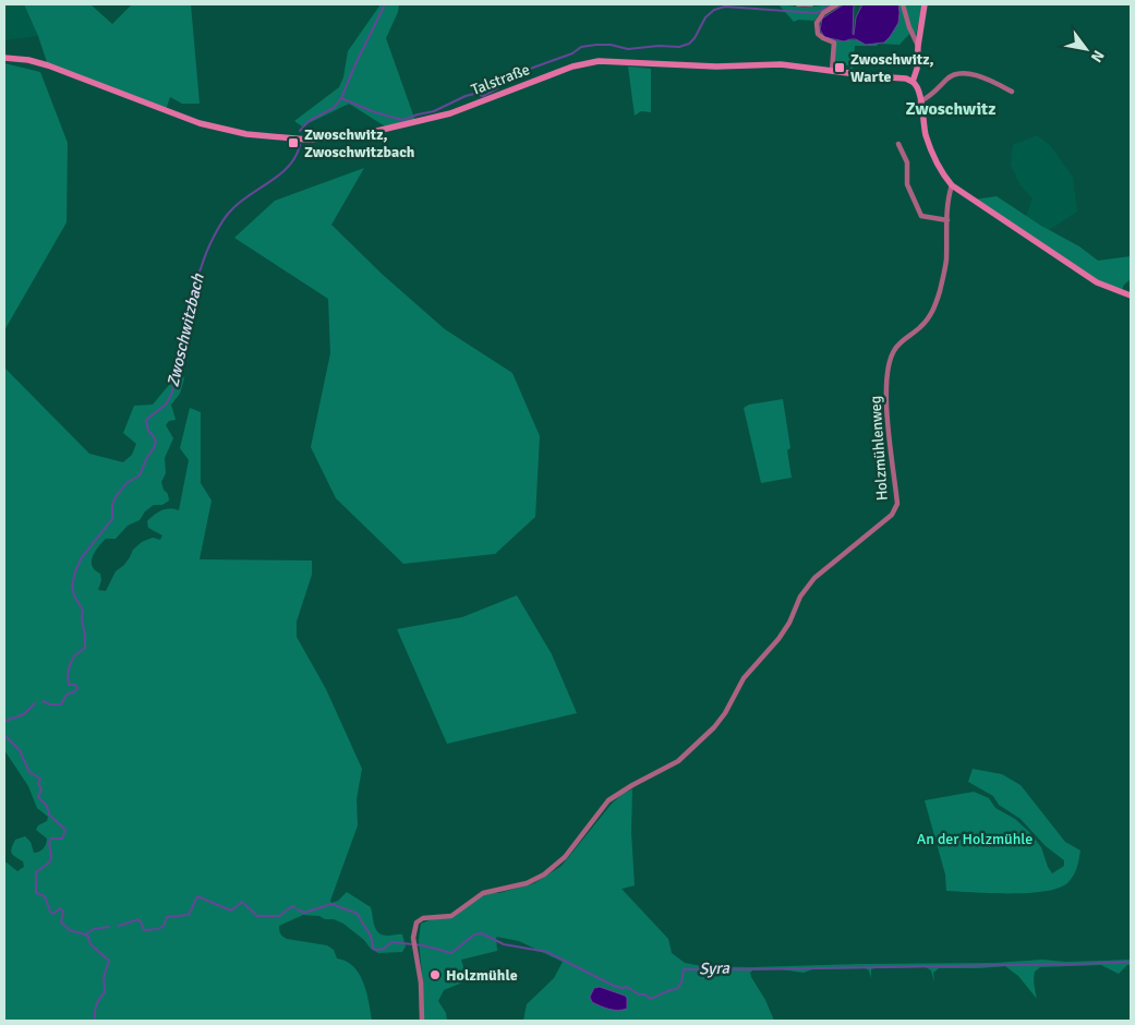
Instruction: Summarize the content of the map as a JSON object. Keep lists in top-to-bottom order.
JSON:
{
  "streets": {
    "street": ["Talstraße", "Holzmühlenweg"]
  },
  "districts": ["Zwoschwitz"],
  "water": ["Zwoschwitzbach", "Syra"],
  "parks": ["An der Holzmühle"],
  "places": {
    "transit": ["Zwoschwitz, Warte", "Zwoschwitz, Zwoschwitzbach"],
    "other": ["Holzmühle"]
  },
  "north": "bottom right"
}
